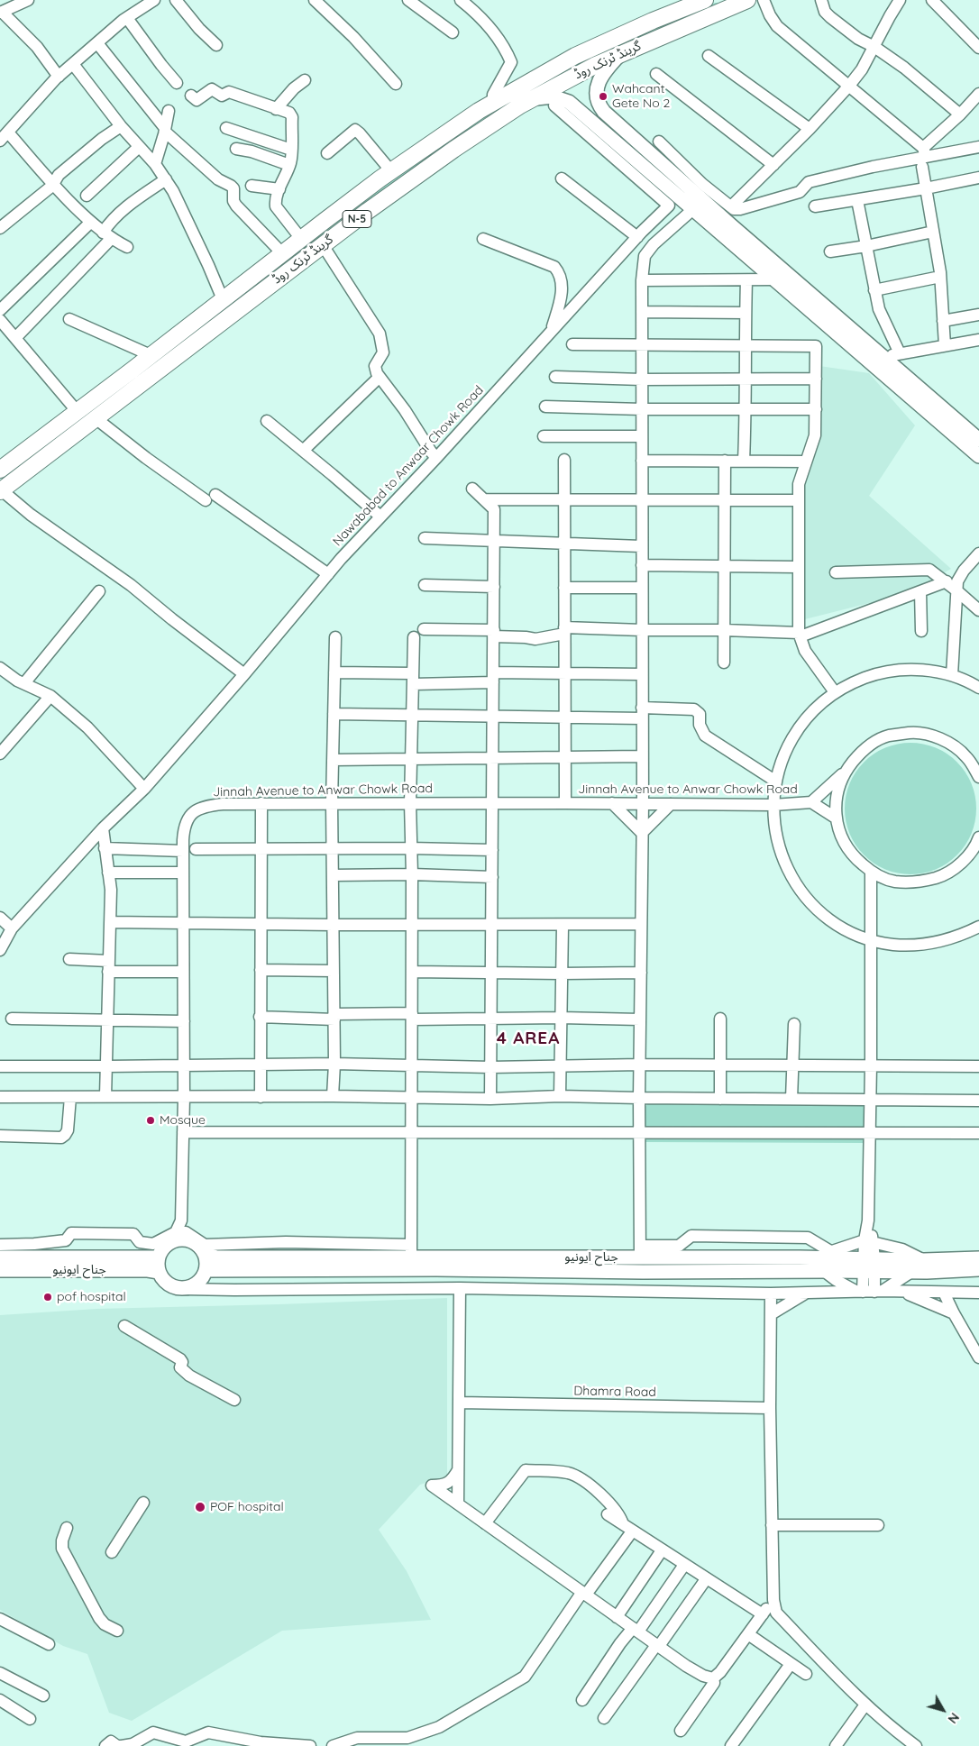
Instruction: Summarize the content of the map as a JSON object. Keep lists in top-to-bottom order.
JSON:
{
  "streets": {
    "highway": ["گرینڈ ٹرنک روڈ", "N-5"],
    "main road": ["جناح ایونیو"],
    "street": ["Nawababad to Anwaar Chowk Road", "Jinnah Avenue to Anwar Chowk Road", "Dhamra Road"]
  },
  "crossings": [
    ["Jinnah Avenue to Anwar Chowk Road", "جناح ایونیو"]
  ],
  "districts": ["4 AREA"],
  "places": [
    "Wahcant Gete No 2",
    "Mosque",
    "pof hospital",
    "POF hospital"
  ],
  "north": "bottom right"
}
